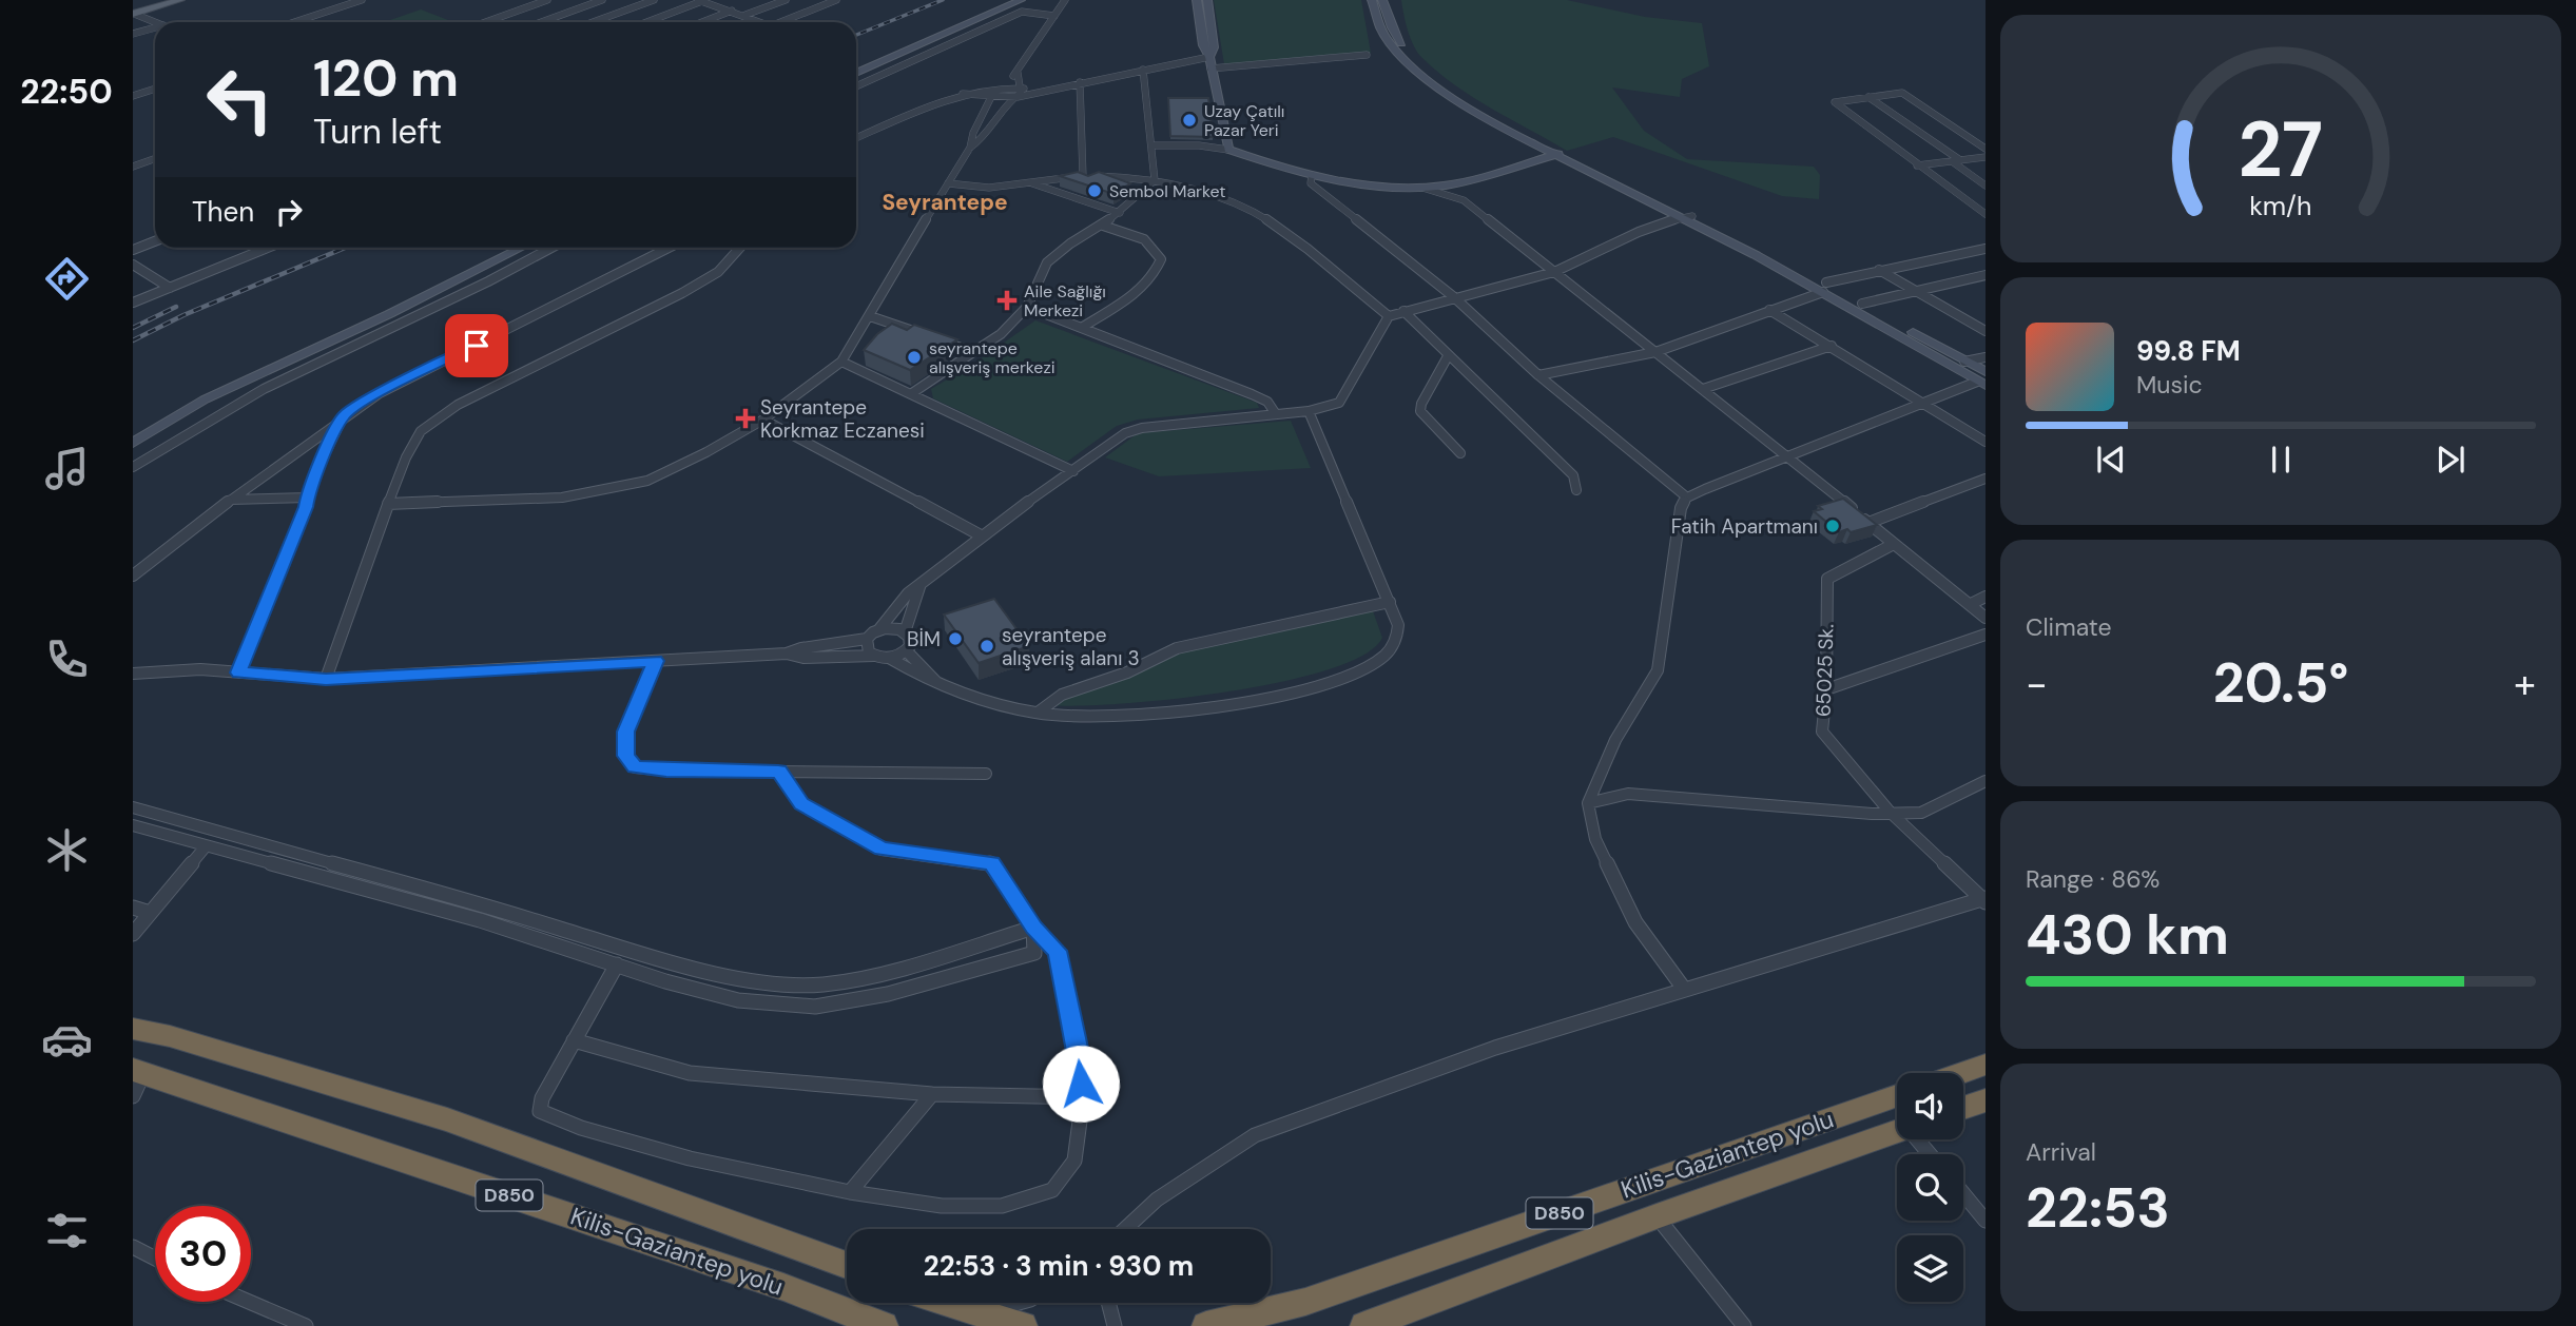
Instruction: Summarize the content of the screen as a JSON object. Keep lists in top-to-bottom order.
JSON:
{
  "streets": {
    "highway": ["Kilis-Gaziantep yolu", "D850"],
    "street": ["65025 Sk."]
  },
  "districts": ["Seyrantepe"],
  "places": {
    "other": [
      "Uzay Çatılı Pazar Yeri",
      "Sembol Market",
      "seyrantepe alışveriş merkezi",
      "Fatih Apartmanı",
      "BİM",
      "seyrantepe alışveriş alanı 3"
    ],
    "health": ["Aile Sağlığı Merkezi", "Seyrantepe Korkmaz Eczanesi"]
  },
  "page": {
    "tabs": "22:50",
    "turn": ["120 m", "Turn left"],
    "then": "Then",
    "song": ["99.8 FM", "Music"],
    "tile": [
      "Climate",
      ["Range · 86%", "430 km"],
      ["Arrival", "22:53"]
    ],
    "heat": ["−", "20.5°", "+"],
    "limit": "30",
    "trip": "22:53 · 3 min · 930 m",
    "gauge": ["27", "km/h"]
  }
}
